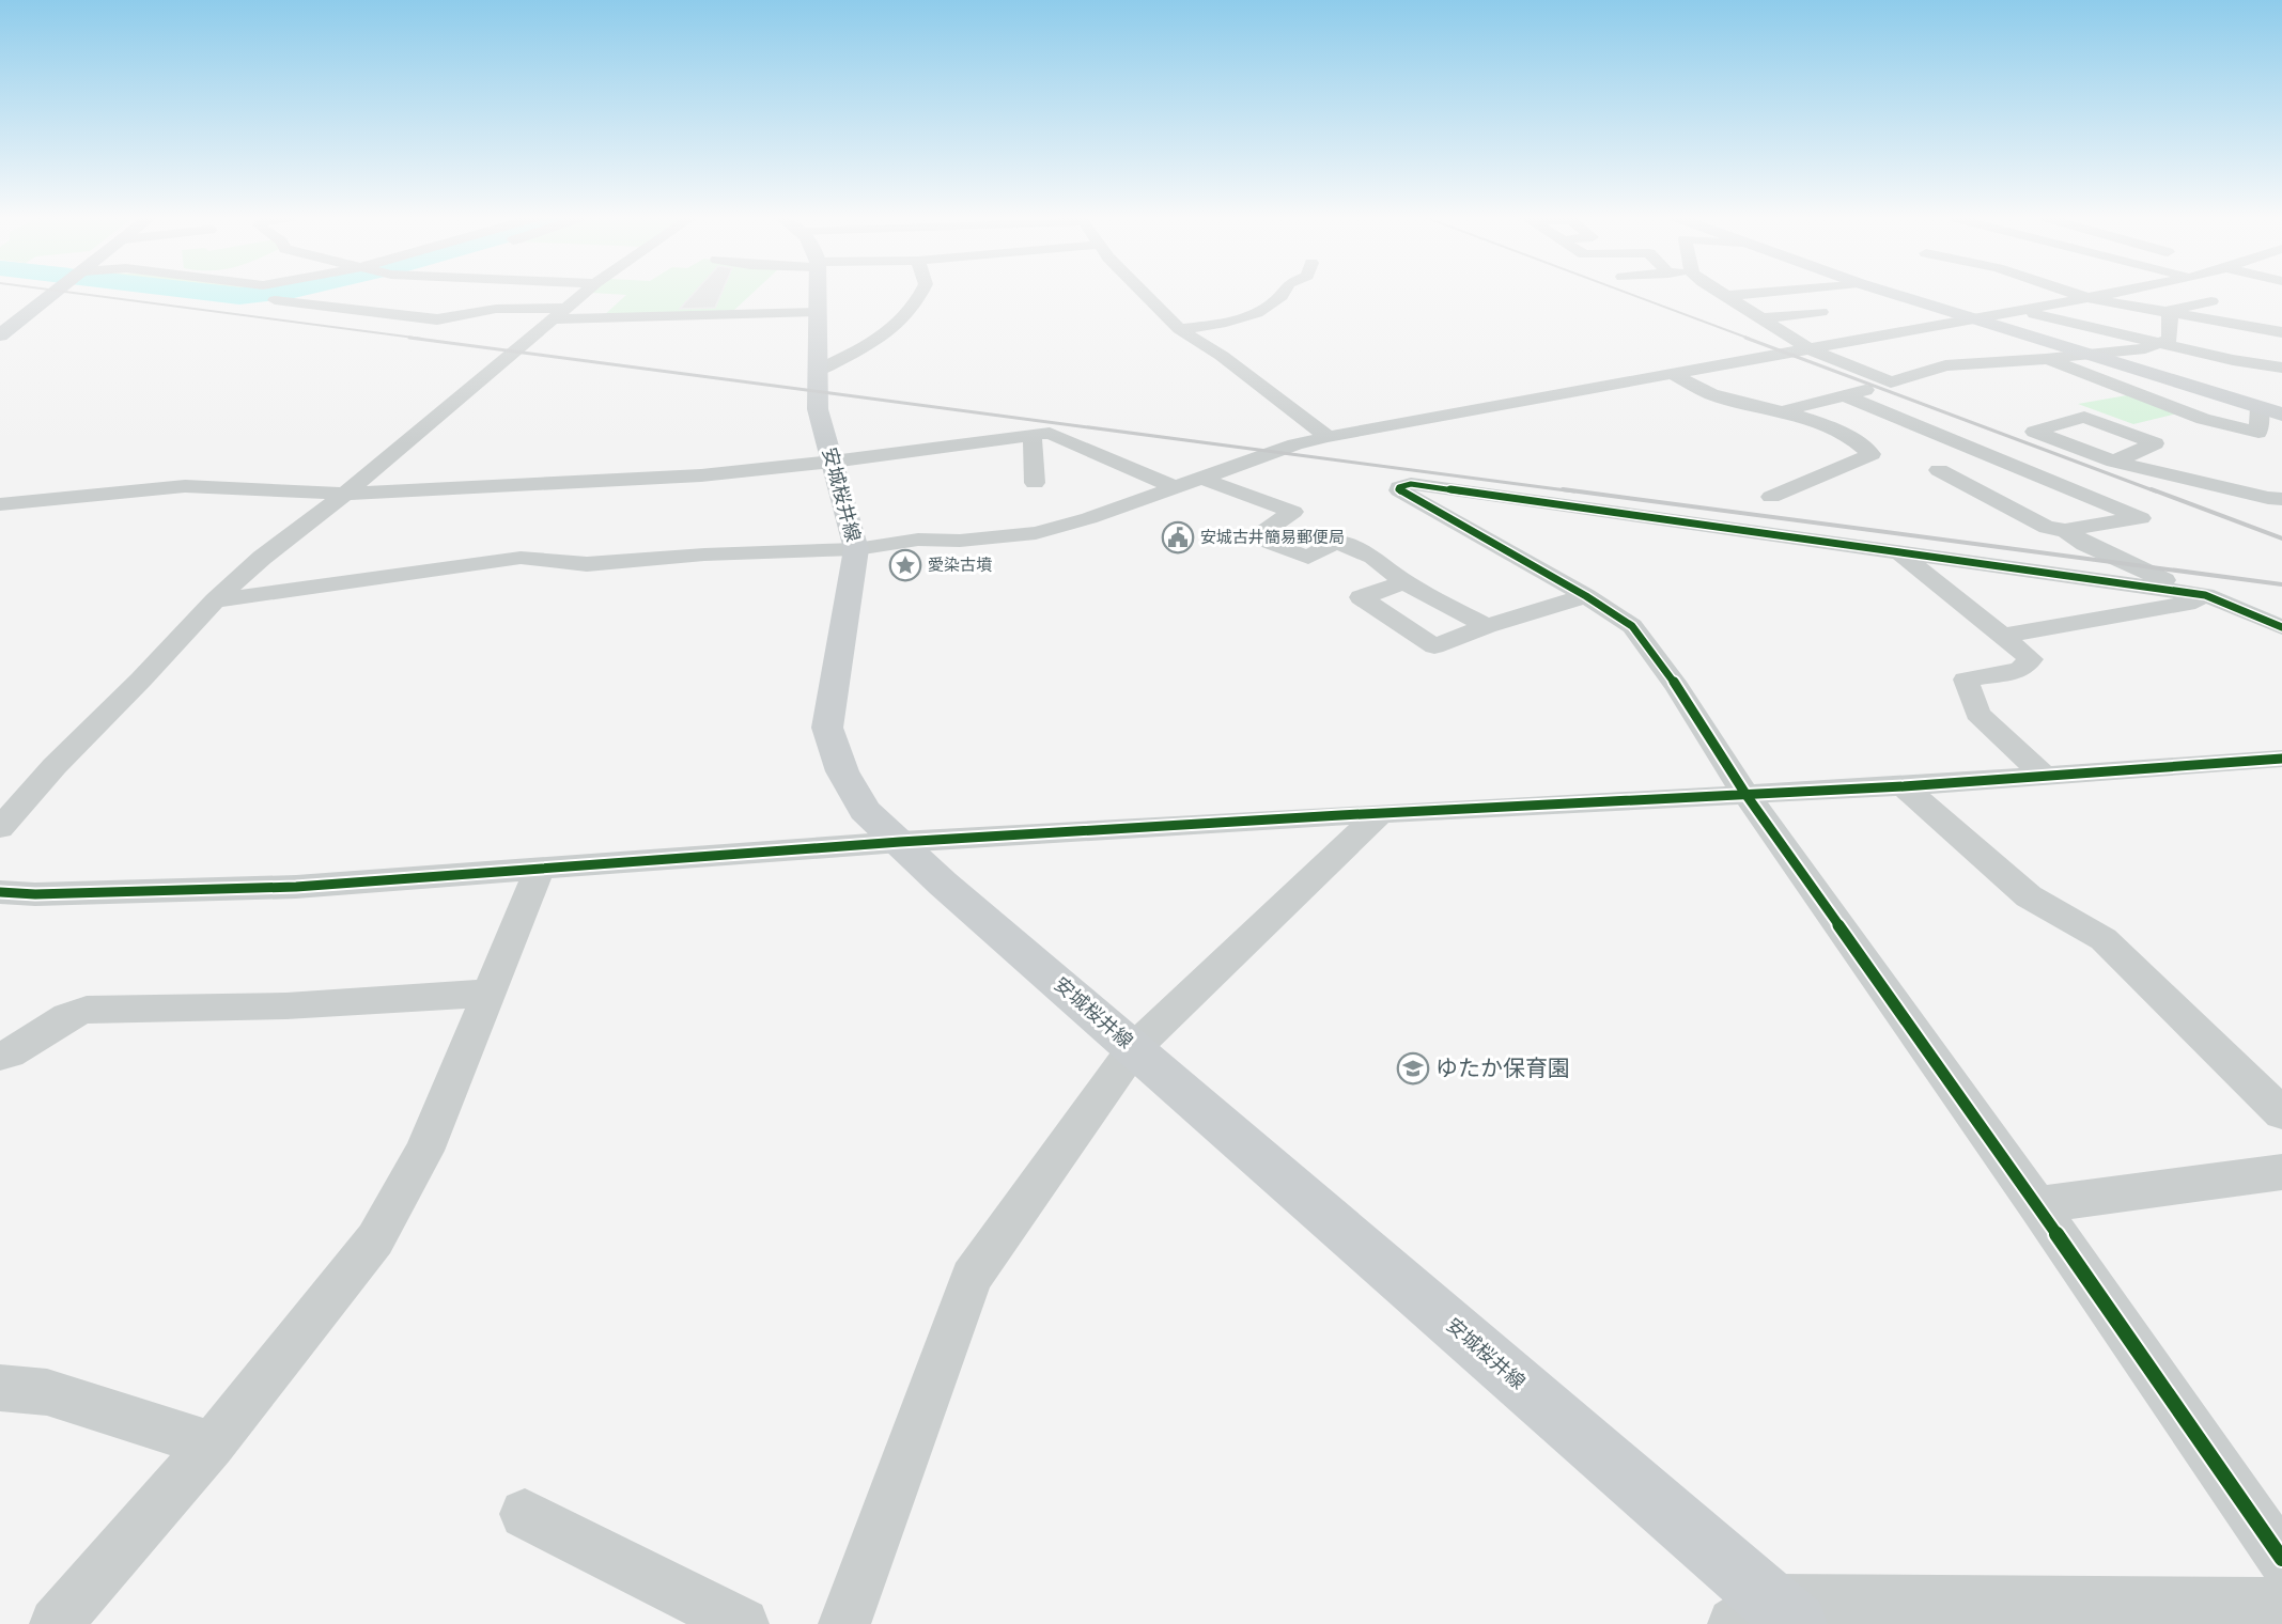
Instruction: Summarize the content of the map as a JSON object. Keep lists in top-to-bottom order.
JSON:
{
  "streets": {
    "main road": ["安城桜井線"]
  },
  "places": {
    "public building": ["安城古井簡易郵便局"],
    "place": ["愛染古墳"],
    "school or university": ["ゆたか保育園"]
  }
}
